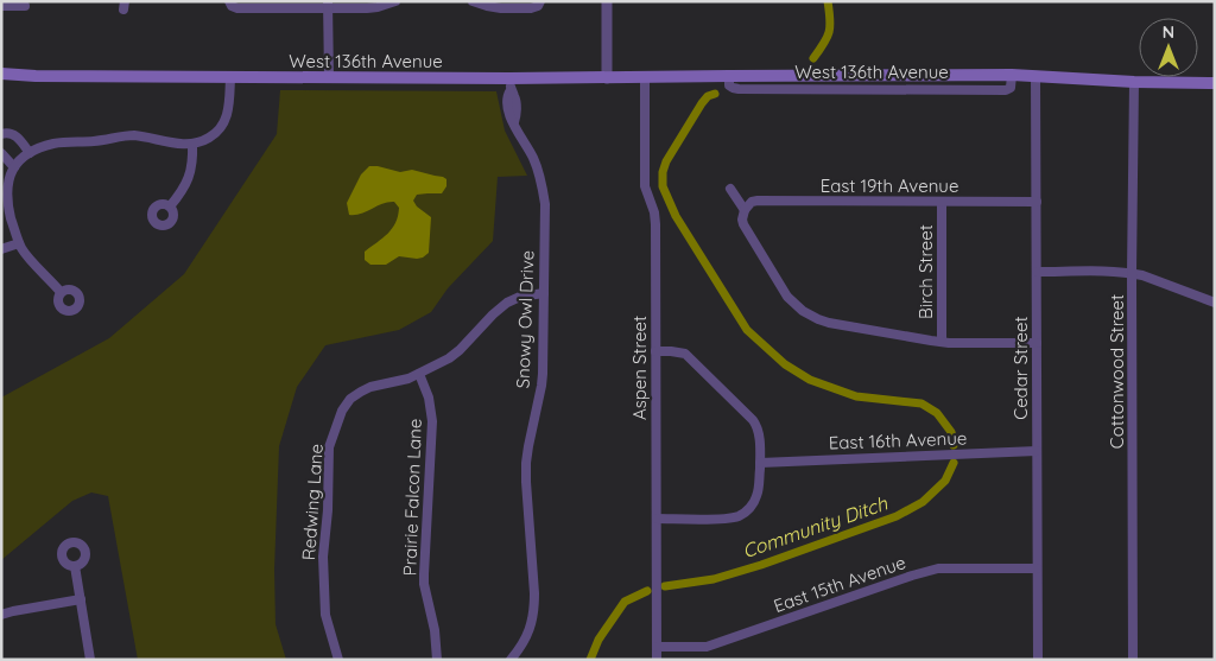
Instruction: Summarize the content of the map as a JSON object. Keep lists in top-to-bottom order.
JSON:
{
  "streets": {
    "main road": ["West 136th Avenue"],
    "street": [
      "East 19th Avenue",
      "Birch Street",
      "Snowy Owl Drive",
      "Aspen Street",
      "Cedar Street",
      "Cottonwood Street",
      "East 16th Avenue",
      "Prairie Falcon Lane",
      "Redwing Lane",
      "East 15th Avenue"
    ]
  },
  "crossings": [
    ["West 136th Avenue", "Snowy Owl Drive"],
    ["West 136th Avenue", "Aspen Street"],
    ["West 136th Avenue", "Cedar Street"],
    ["West 136th Avenue", "Cottonwood Street"],
    ["East 19th Avenue", "Birch Street"],
    ["East 19th Avenue", "Cedar Street"],
    ["Snowy Owl Drive", "Redwing Lane"],
    ["Aspen Street", "East 15th Avenue"],
    ["Cedar Street", "East 16th Avenue"],
    ["Cedar Street", "East 15th Avenue"],
    ["Prairie Falcon Lane", "Redwing Lane"]
  ],
  "water": ["Community Ditch"],
  "north": "top"
}
